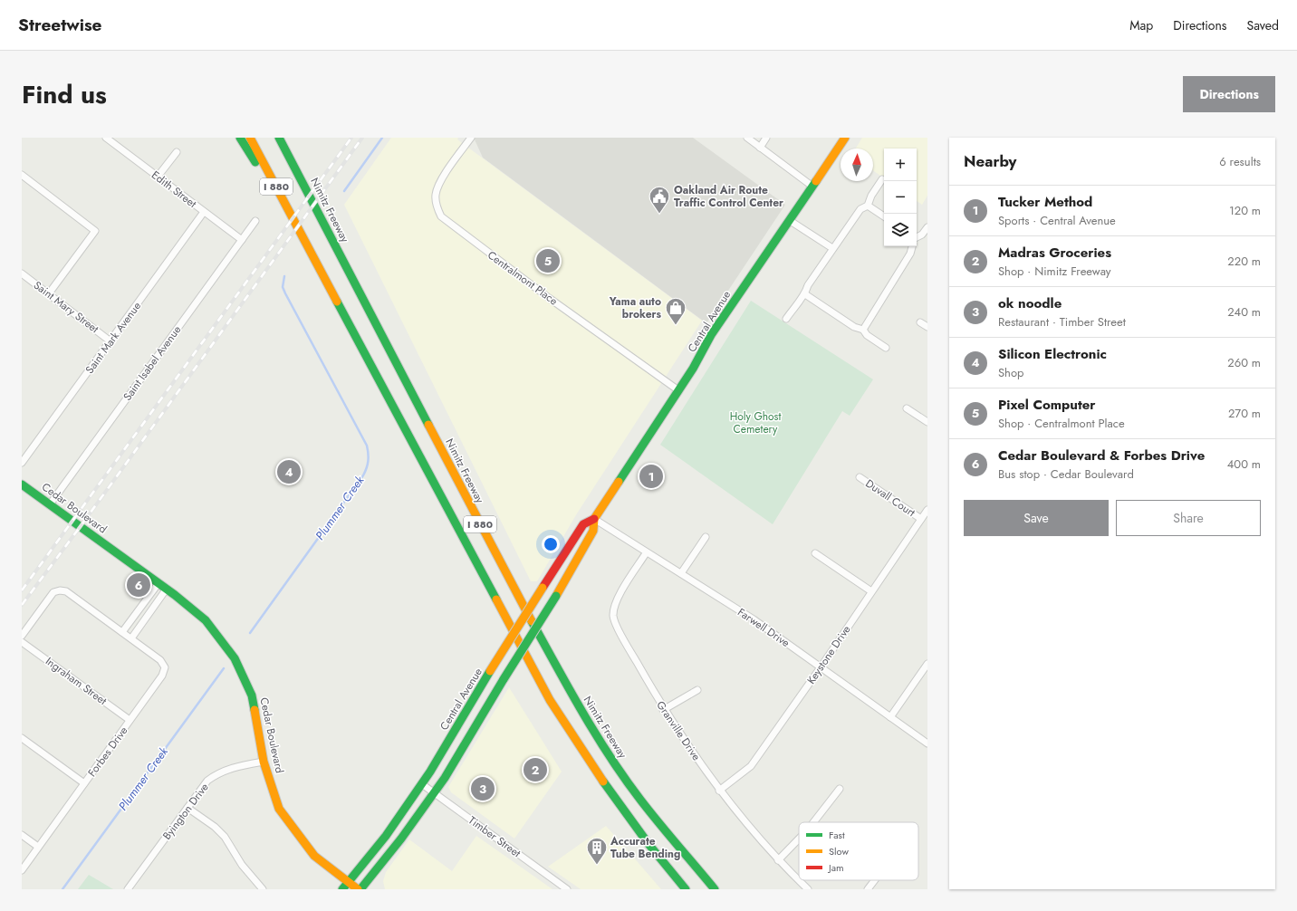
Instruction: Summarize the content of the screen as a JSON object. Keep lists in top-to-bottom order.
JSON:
{
  "streets": {
    "main road": [
      "I 880",
      "Nimitz Freeway",
      "Central Avenue",
      "Cedar Boulevard"
    ],
    "street": [
      "Edith Street",
      "Centralmont Place",
      "Saint Mary Street",
      "Saint Mark Avenue",
      "Saint Isabel Avenue",
      "Duvall Court",
      "Farwell Drive",
      "Keystone Drive",
      "Ingraham Street",
      "Granville Drive",
      "Forbes Drive",
      "Byington Drive",
      "Timber Street"
    ]
  },
  "crossings": [
    ["Edith Street", "Saint Mark Avenue"],
    ["Edith Street", "Saint Isabel Avenue"],
    ["Centralmont Place", "Central Avenue"],
    ["Saint Mary Street", "Saint Mark Avenue"],
    ["Central Avenue", "Cedar Boulevard"],
    ["Central Avenue", "Farwell Drive"],
    ["Central Avenue", "Timber Street"],
    ["Saint Isabel Avenue", "Cedar Boulevard"],
    ["Duvall Court", "Keystone Drive"],
    ["Cedar Boulevard", "Byington Drive"],
    ["Farwell Drive", "Keystone Drive"],
    ["Farwell Drive", "Granville Drive"],
    ["Keystone Drive", "Granville Drive"],
    ["Ingraham Street", "Forbes Drive"]
  ],
  "water": ["Plummer Creek"],
  "parks": ["Holy Ghost Cemetery"],
  "places": {
    "public building": ["Oakland Air Route Traffic Control Center"],
    "shop": ["Yama auto brokers"],
    "building": ["Accurate Tube Bending"]
  },
  "legend": ["Fast", "Slow", "Jam"],
  "north": "top",
  "page": {
    "header": "Streetwise",
    "nav": ["Map", "Directions", "Saved"],
    "title": "Find us",
    "buttons": [
      "Directions",
      ["Save", "Share"]
    ],
    "heading": ["Nearby", "6 results"],
    "map_buttons": ["+", "−"],
    "list": [
      {
        "mark": "1",
        "name": "Tucker Method",
        "note": "Sports · Central Avenue",
        "value": "120 m"
      },
      {
        "mark": "2",
        "name": "Madras Groceries",
        "note": "Shop · Nimitz Freeway",
        "value": "220 m"
      },
      {
        "mark": "3",
        "name": "ok noodle",
        "note": "Restaurant · Timber Street",
        "value": "240 m"
      },
      {
        "mark": "4",
        "name": "Silicon Electronic",
        "note": "Shop",
        "value": "260 m"
      },
      {
        "mark": "5",
        "name": "Pixel Computer",
        "note": "Shop · Centralmont Place",
        "value": "270 m"
      },
      {
        "mark": "6",
        "name": "Cedar Boulevard & Forbes Drive",
        "note": "Bus stop · Cedar Boulevard",
        "value": "400 m"
      }
    ],
    "pins": [
      "5",
      "4",
      "1",
      "6",
      "2",
      "3"
    ]
  }
}
